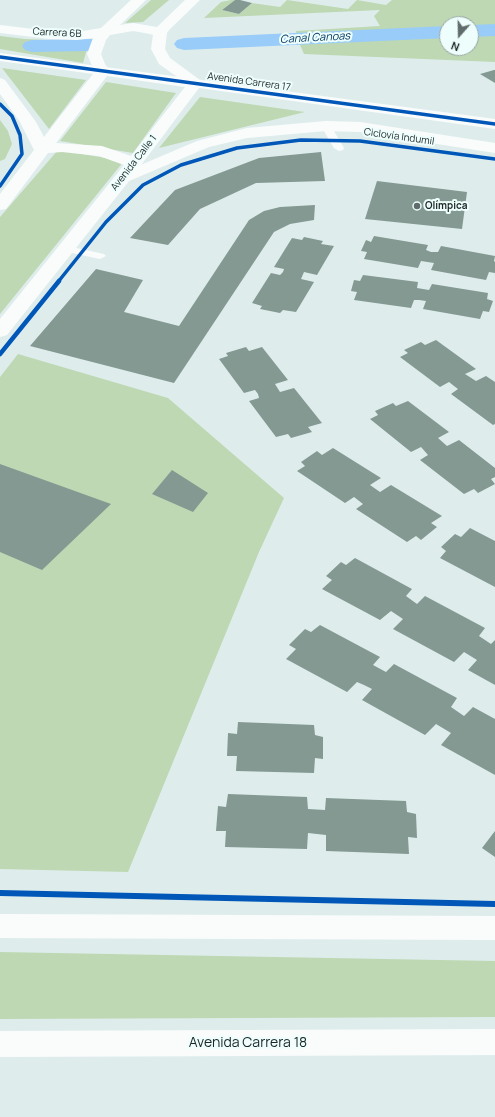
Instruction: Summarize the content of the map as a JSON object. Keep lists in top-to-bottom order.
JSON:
{
  "streets": {
    "main road": [
      "Carrera 6B",
      "Avenida Carrera 17",
      "Avenida Calle 1",
      "Avenida Carrera 18"
    ],
    "cycle path": ["Ciclovía Indumil"]
  },
  "crossings": [
    ["Avenida Carrera 17", "Avenida Calle 1"]
  ],
  "water": ["Canal Canoas"],
  "places": ["Olímpica"],
  "north": "bottom"
}
